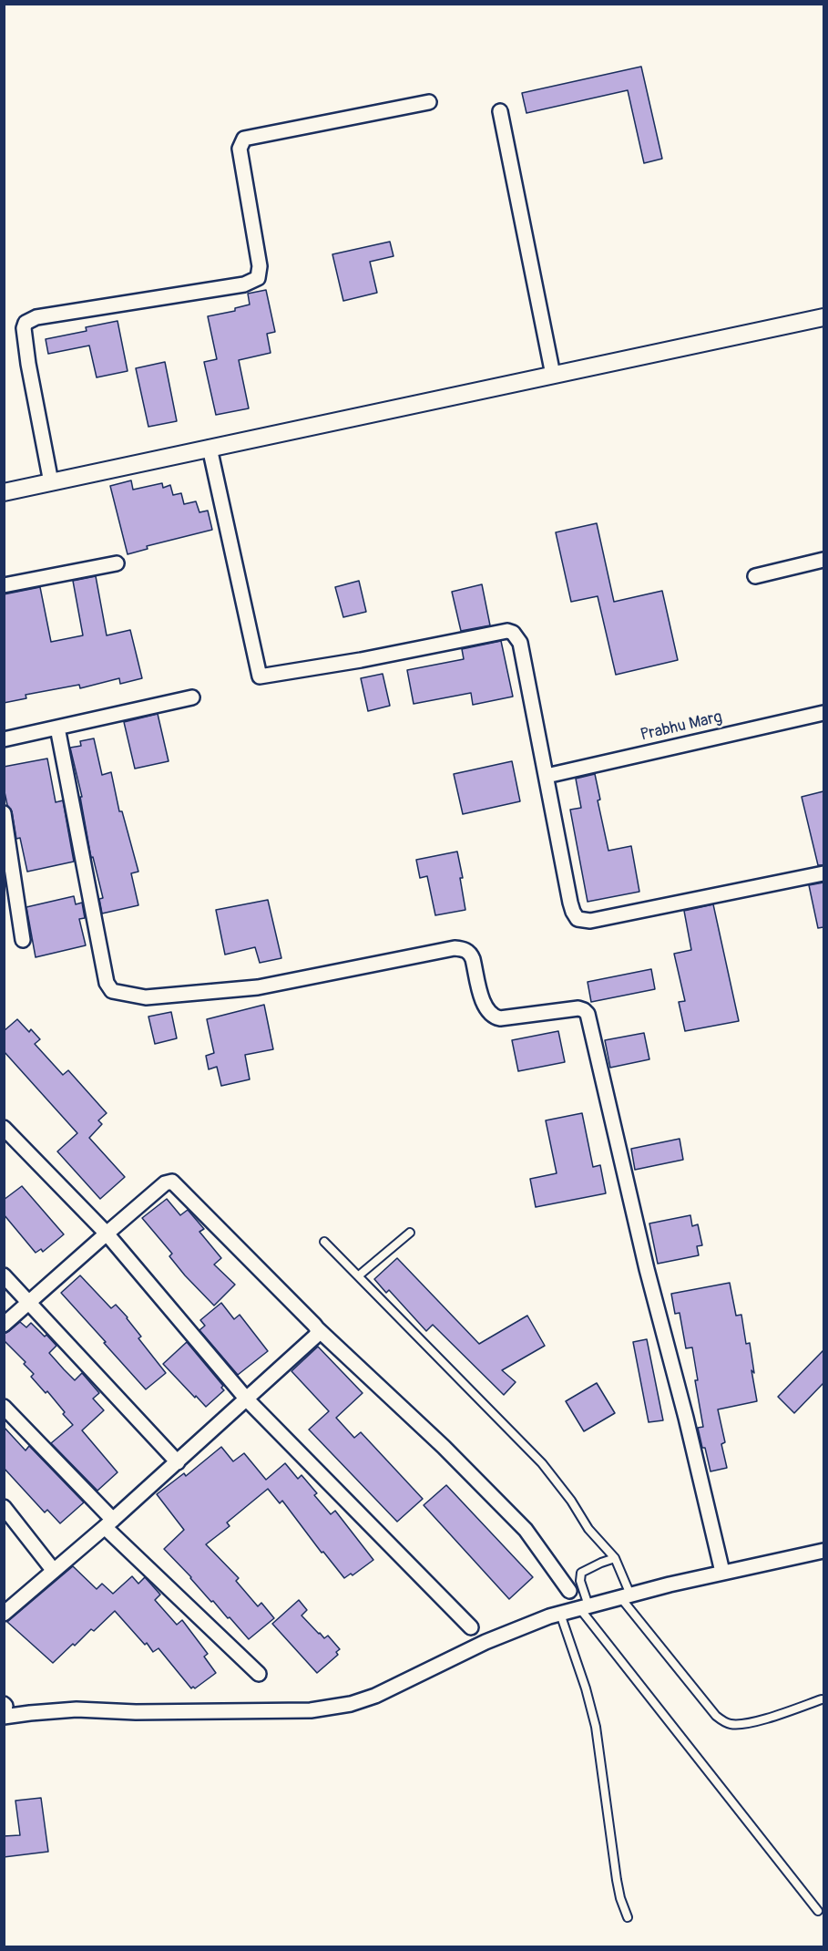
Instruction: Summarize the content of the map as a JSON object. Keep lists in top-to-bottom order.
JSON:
{
  "streets": {
    "street": ["Prabhu Marg"]
  }
}
